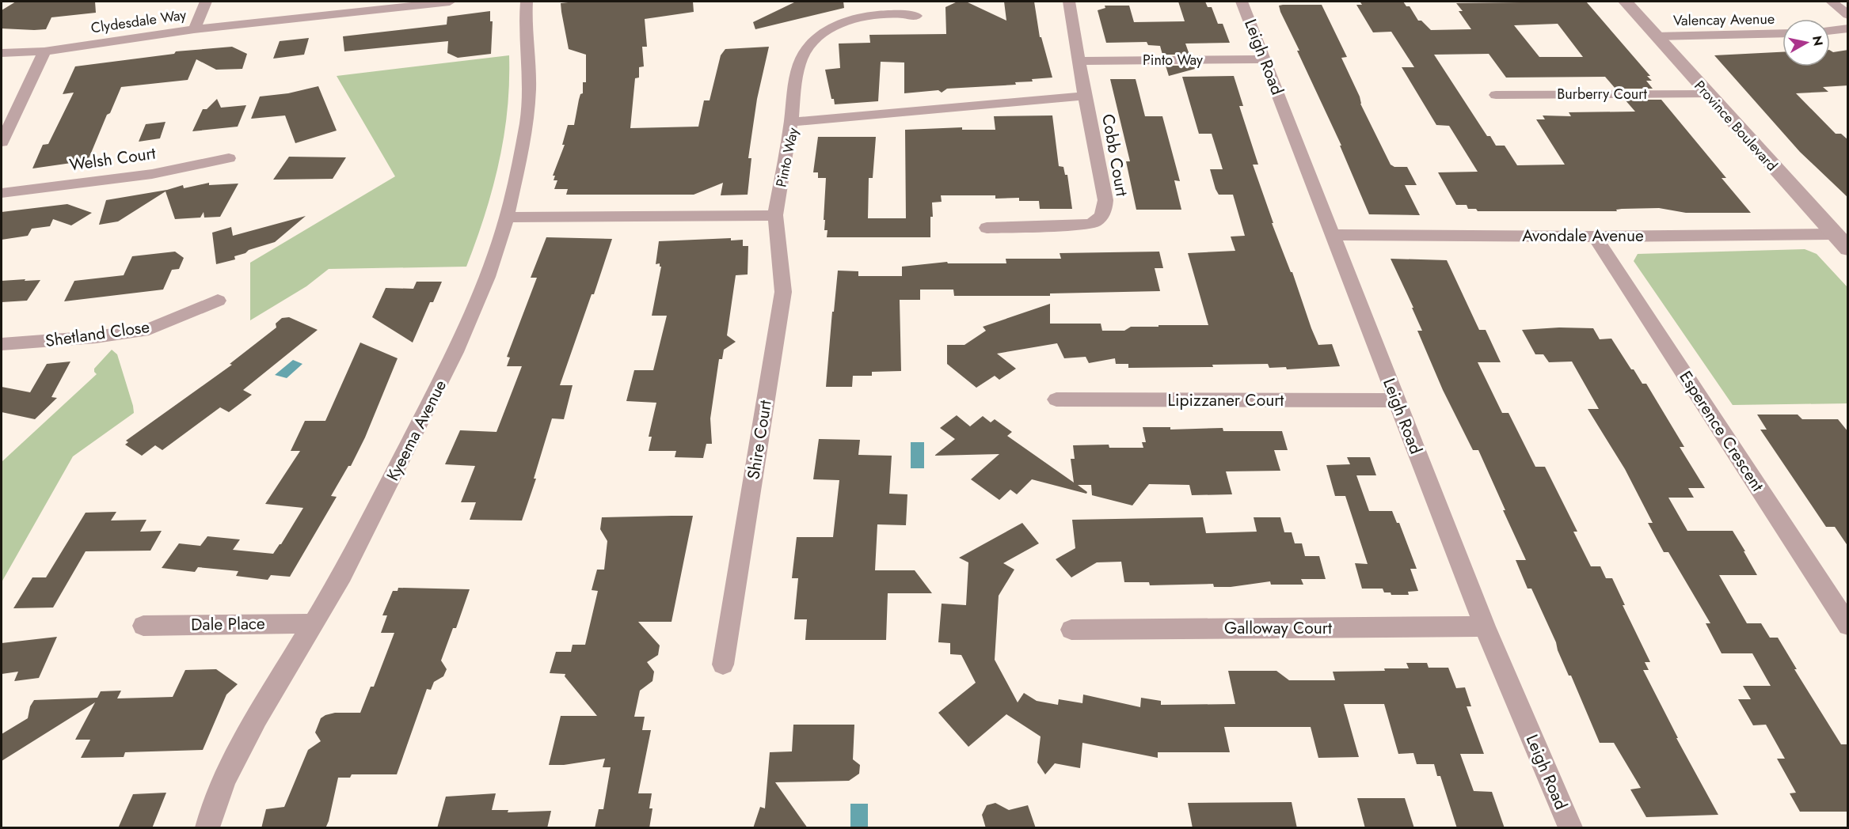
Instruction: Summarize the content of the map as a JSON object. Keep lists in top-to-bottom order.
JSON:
{
  "streets": {
    "street": [
      "Valencay Avenue",
      "Clydesdale Way",
      "Leigh Road",
      "Pinto Way",
      "Burberry Court",
      "Province Boulevard",
      "Cobb Court",
      "Welsh Court",
      "Avondale Avenue",
      "Shetland Close",
      "Lipizzaner Court",
      "Kyeema Avenue",
      "Esperence Crescent",
      "Shire Court",
      "Dale Place",
      "Galloway Court"
    ]
  },
  "crossings": [
    ["Valencay Avenue", "Province Boulevard"],
    ["Leigh Road", "Pinto Way"],
    ["Leigh Road", "Avondale Avenue"],
    ["Leigh Road", "Lipizzaner Court"],
    ["Leigh Road", "Galloway Court"],
    ["Pinto Way", "Cobb Court"],
    ["Pinto Way", "Shire Court"],
    ["Burberry Court", "Province Boulevard"],
    ["Province Boulevard", "Avondale Avenue"],
    ["Avondale Avenue", "Esperence Crescent"],
    ["Kyeema Avenue", "Dale Place"]
  ],
  "north": "right"
}
